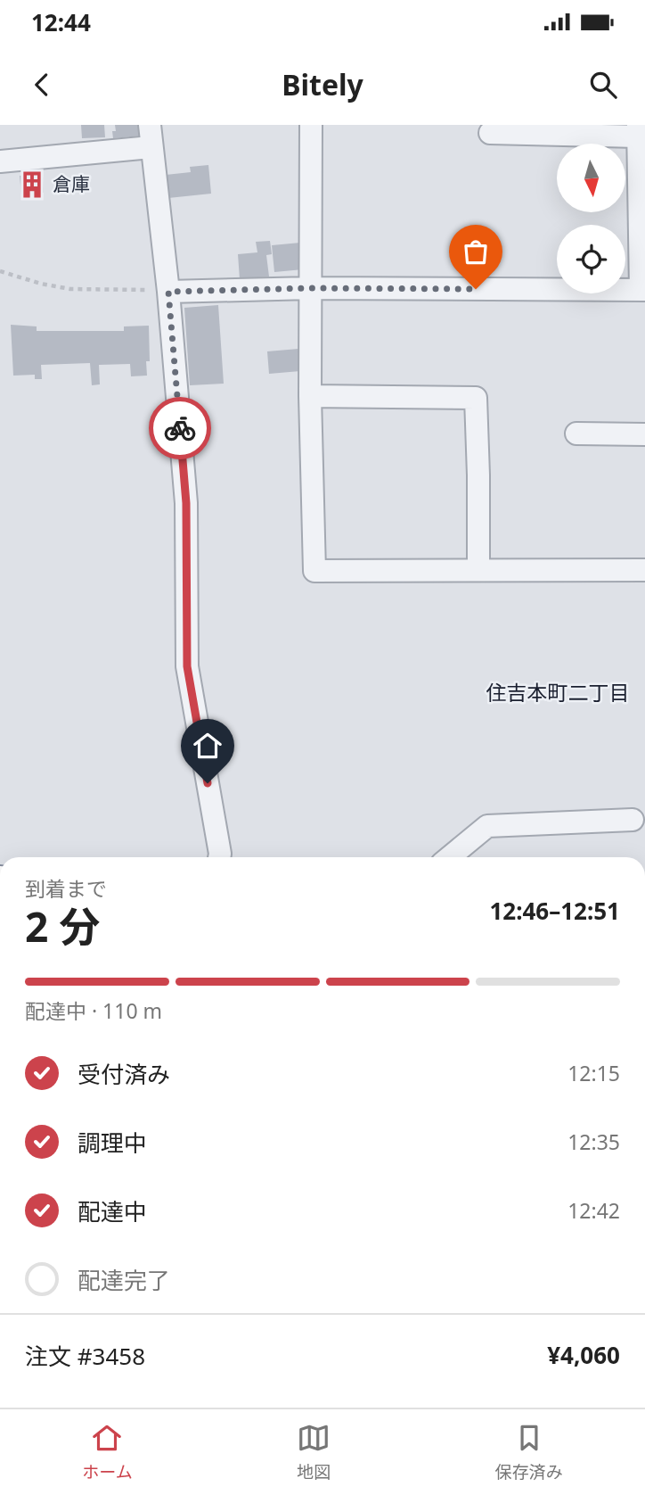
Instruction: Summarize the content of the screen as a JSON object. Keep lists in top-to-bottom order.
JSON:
{
  "districts": ["住吉本町二丁目"],
  "places": {
    "building": ["倉庫"]
  },
  "north": "bottom",
  "page": {
    "status": "12:44",
    "header": "Bitely",
    "heading": ["2 分", "到着まで", "12:46–12:51"],
    "panel": ["注文 #3458", "¥4,060"],
    "bar": "配達中 · 110 m",
    "list": [
      ["受付済み", "12:15"],
      ["調理中", "12:35"],
      ["配達中", "12:42"],
      "配達完了"
    ],
    "tabs": ["ホーム", "地図", "保存済み"]
  }
}
